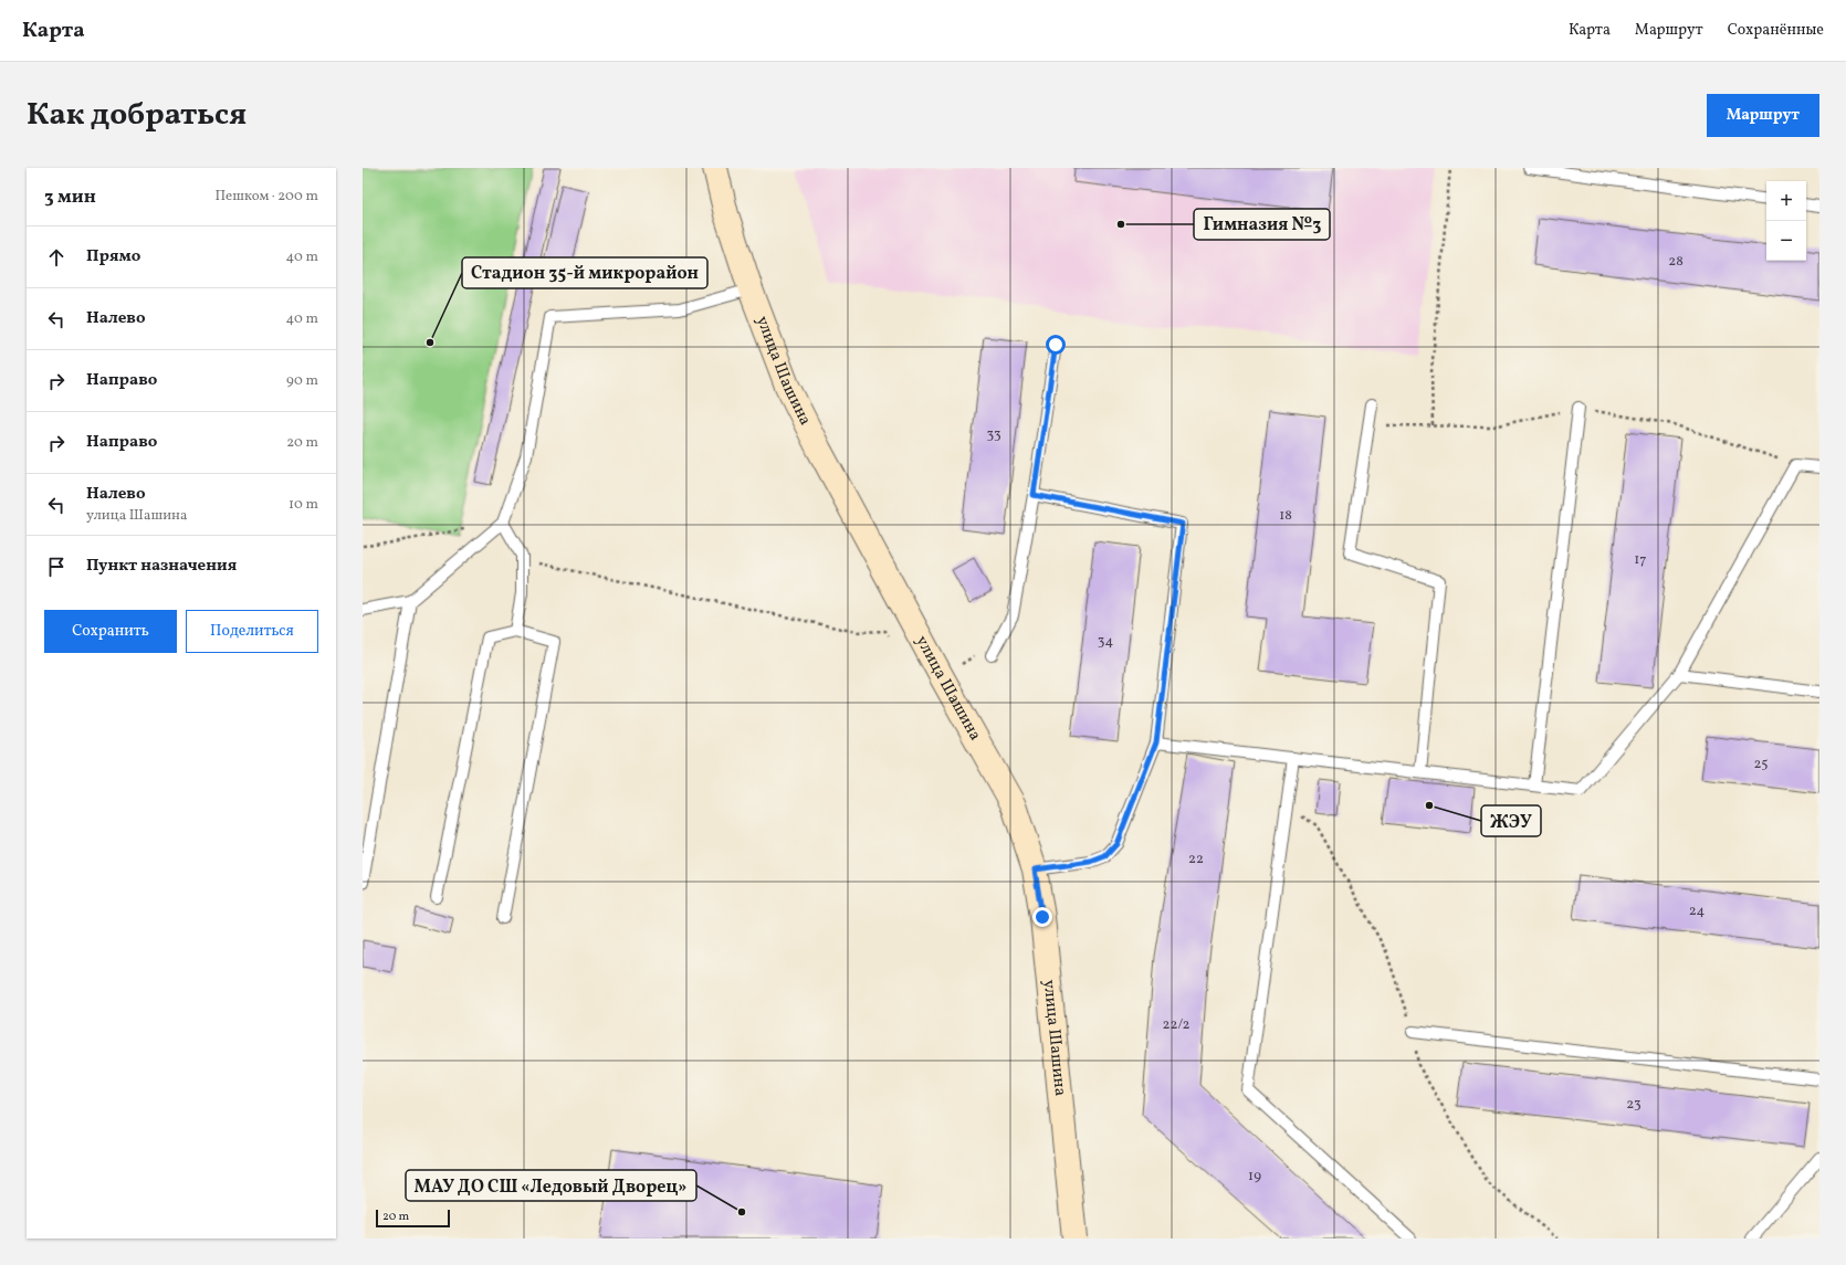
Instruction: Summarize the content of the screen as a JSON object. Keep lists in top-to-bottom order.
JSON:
{
  "streets": {
    "street": ["улица Шашина"]
  },
  "places": [
    "Гимназия №3",
    "Стадион 35-й микрорайон",
    "ЖЭУ",
    "МАУ ДО СШ «Ледовый Дворец»"
  ],
  "house_numbers": [
    "28",
    "33",
    "18",
    "17",
    "34",
    "25",
    "22",
    "24",
    "22/2",
    "23",
    "19"
  ],
  "scale_bar": "20 m",
  "page": {
    "header": "Карта",
    "nav": ["Карта", "Маршрут", "Сохранённые"],
    "title": "Как добраться",
    "buttons": [
      "Маршрут",
      ["Сохранить", "Поделиться"]
    ],
    "heading": ["3 мин", "Пешком · 200 m"],
    "map_buttons": ["+", "−"],
    "list": [
      ["Прямо", "40 m"],
      ["Налево", "40 m"],
      ["Направо", "90 m"],
      ["Направо", "20 m"],
      ["Налево", "улица Шашина", "10 m"],
      "Пункт назначения"
    ],
    "scale": "20 m"
  }
}
